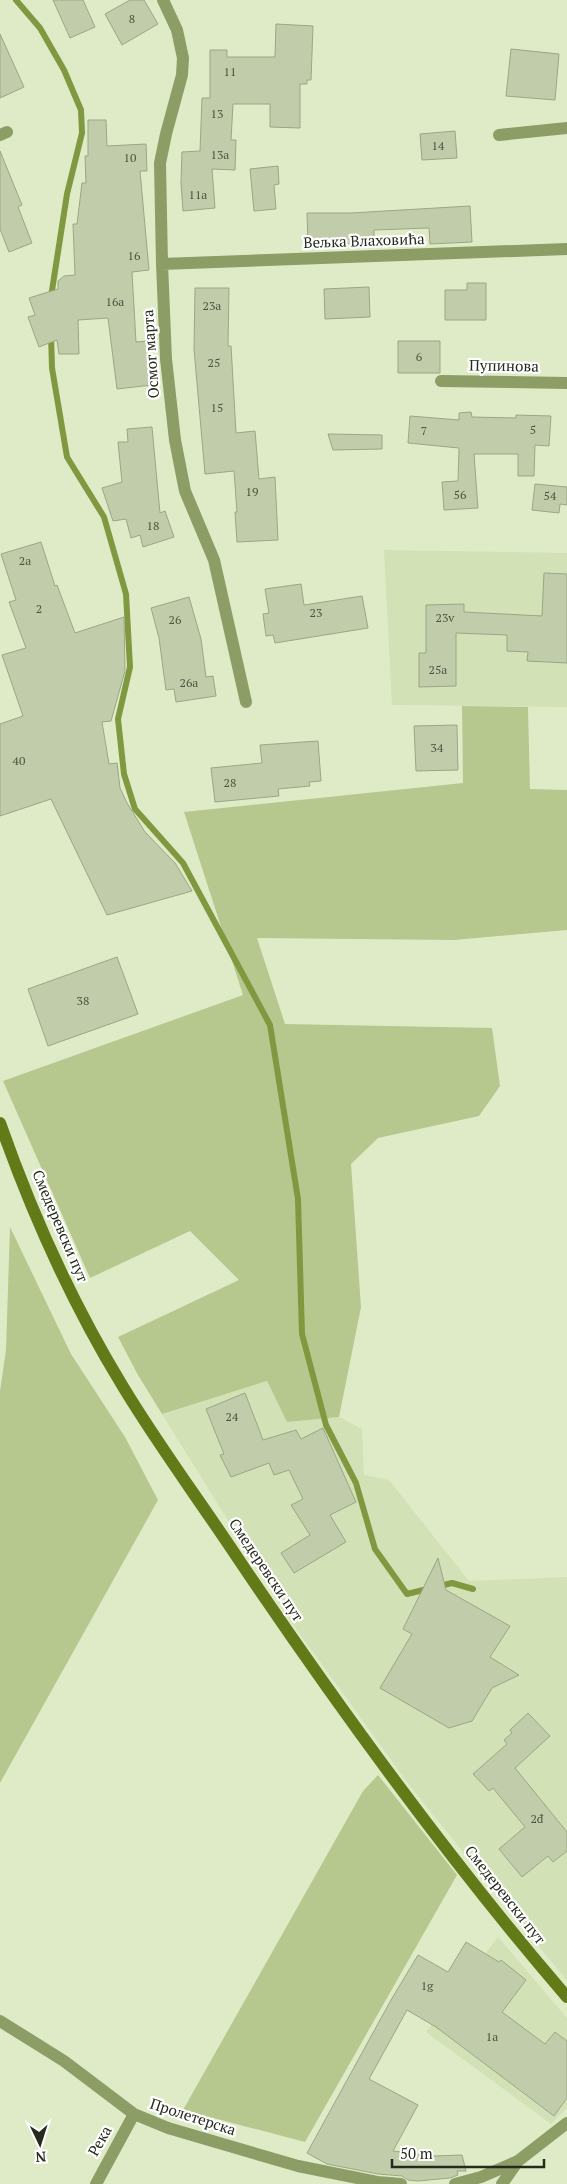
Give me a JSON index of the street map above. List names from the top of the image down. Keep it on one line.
{"streets":{"main road":["Смедеревски пут"],"street":["Вељка Влаховића","Осмог марта","Пупинова","Пролетерска","Река"]},"crossings":[["Вељка Влаховића","Осмог марта"],["Пролетерска","Река"]],"house_numbers":["8","11","13","14","13a","10","11a","16","16a","23a","6","25","15","5","7","19","56","54","18","2a","2","23","23v","26","25a","26a","34","40","28","38","24","2đ","1g","1a"],"scale_bar":"50 m","north":"bottom"}
